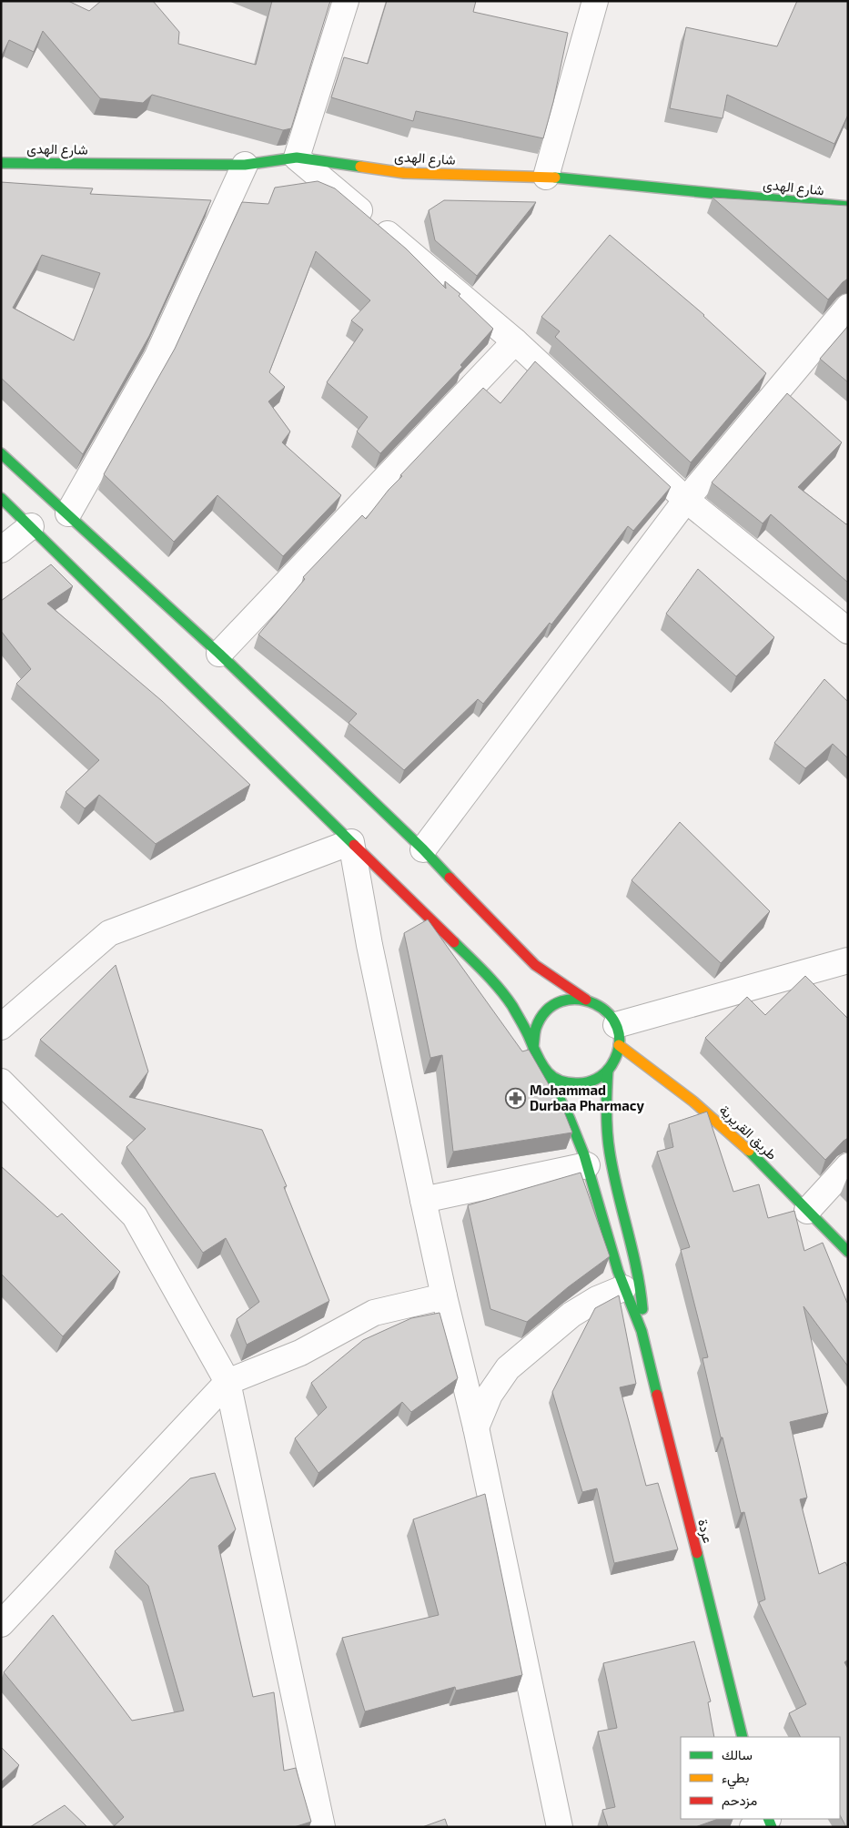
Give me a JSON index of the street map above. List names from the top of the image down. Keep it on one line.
{"streets":{"street":["شارع الهدى","طريق القريرية","عردة"]},"places":{"pharmacy":["Mohammad Durbaa Pharmacy"]},"legend":["سالك","بطيء","مزدحم"]}
